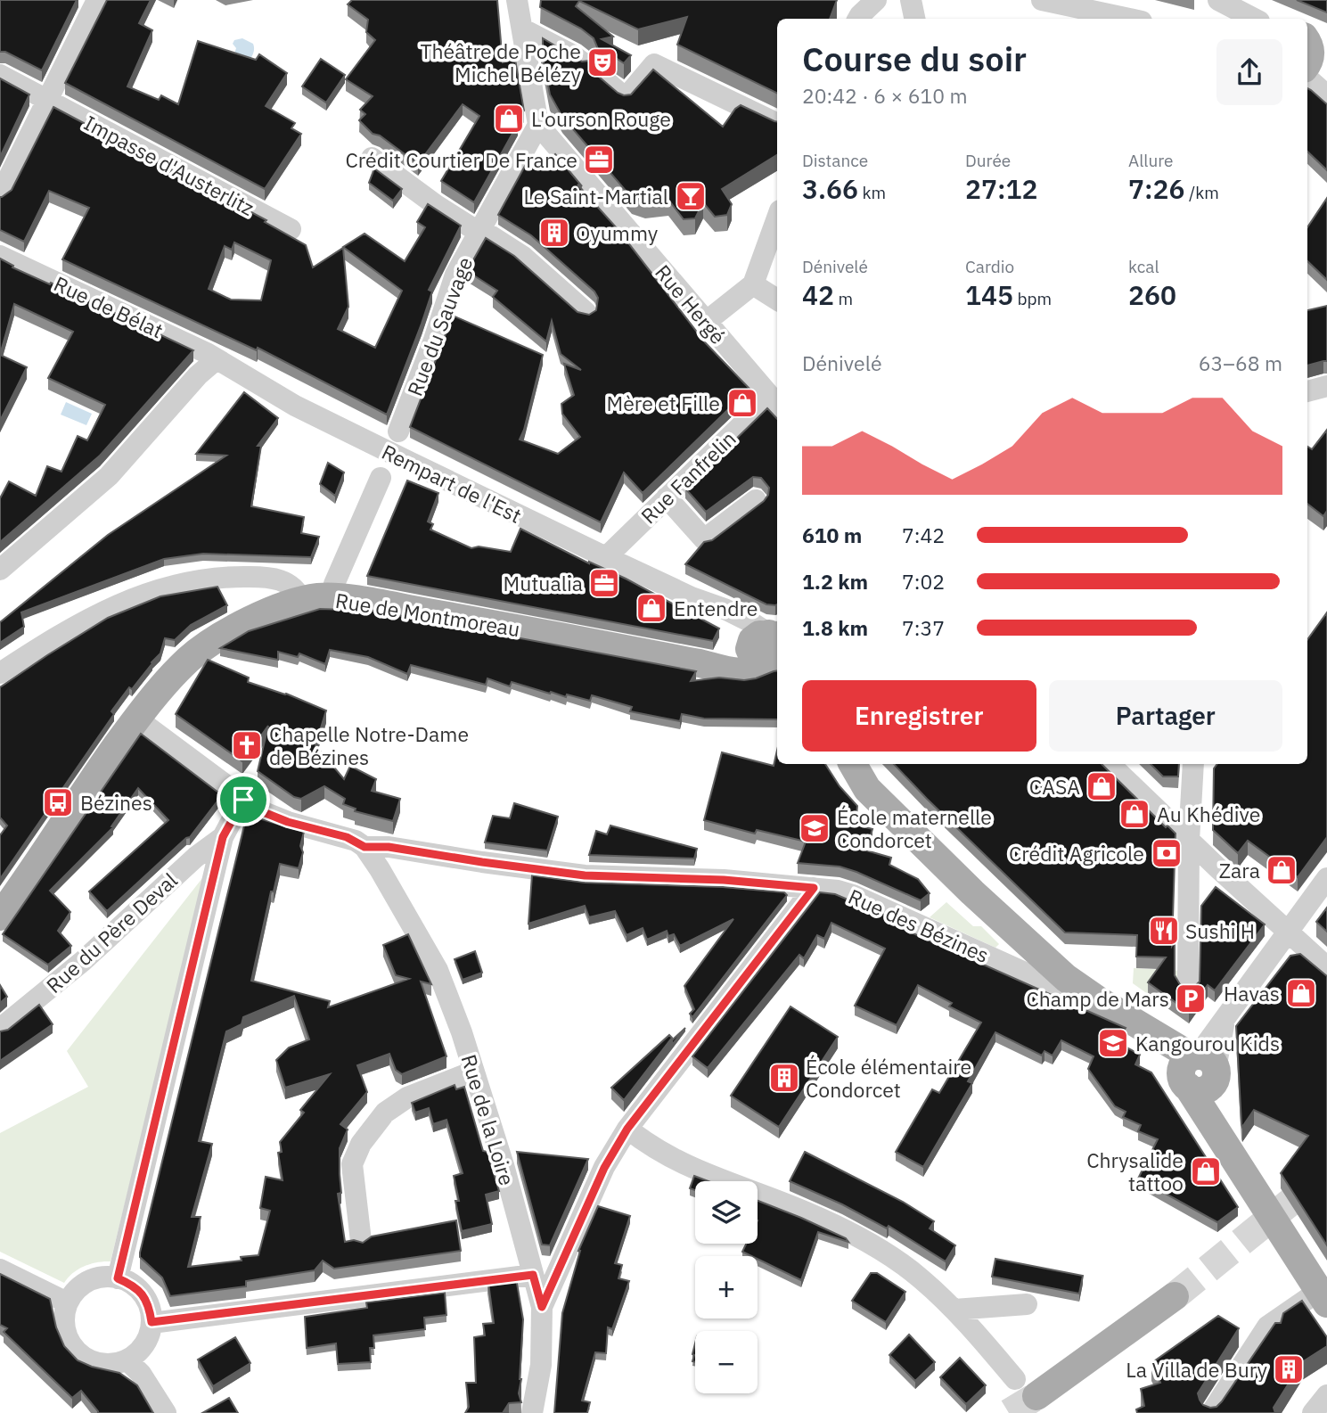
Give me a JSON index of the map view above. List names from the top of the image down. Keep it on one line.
{"streets":{"main road":["Rue de Montmoreau"],"street":["Impasse d'Austerlitz","Rue Hergé","Rue de Bélat","Rue du Sauvage","Rue Fanfrelin","Rempart de l'Est","Rue des Bézines","Rue du Père Deval","Rue de la Loire"]},"crossings":[["Rue Hergé","Rue du Sauvage"],["Rue Hergé","Rue Fanfrelin"],["Rue de Bélat","Rempart de l'Est"],["Rue Fanfrelin","Rempart de l'Est"],["Rempart de l'Est","Rue de Montmoreau"],["Rue de Montmoreau","Rue des Bézines"],["Rue des Bézines","Rue de la Loire"]],"places":{"theatre":["Théâtre de Poche Michel Bélézy"],"shop":["L'ourson Rouge","Mère et Fille","Entendre","CASA","Au Khédive","Zara","Havas","Chrysalide tattoo"],"office":["Crédit Courtier De France","Mutualia"],"bar":["Le Saint-Martial"],"building":["Oyummy","École élémentaire Condorcet","La Villa de Bury"],"church":["Chapelle Notre-Dame de Bézines"],"bus stop":["Bézines"],"school or university":["École maternelle Condorcet","Kangourou Kids"],"bank":["Crédit Agricole"],"restaurant":["Sushi H"],"parking":["Champ de Mars"]},"page":{"heading":["Course du soir","20:42 · 6 × 610 m"],"stats":[["Distance","3.66 km"],["Durée","27:12"],["Allure","7:26 /km"],["Dénivelé","42 m"],["Cardio","145 bpm"],["kcal","260"]],"chart":["Dénivelé","63–68 m"],"list":[{"name":"610 m","note":"7:42"},{"name":"1.2 km","note":"7:02"},{"name":"1.8 km","note":"7:37"}],"buttons":["Enregistrer","Partager"],"map_buttons":["+","−"]}}
